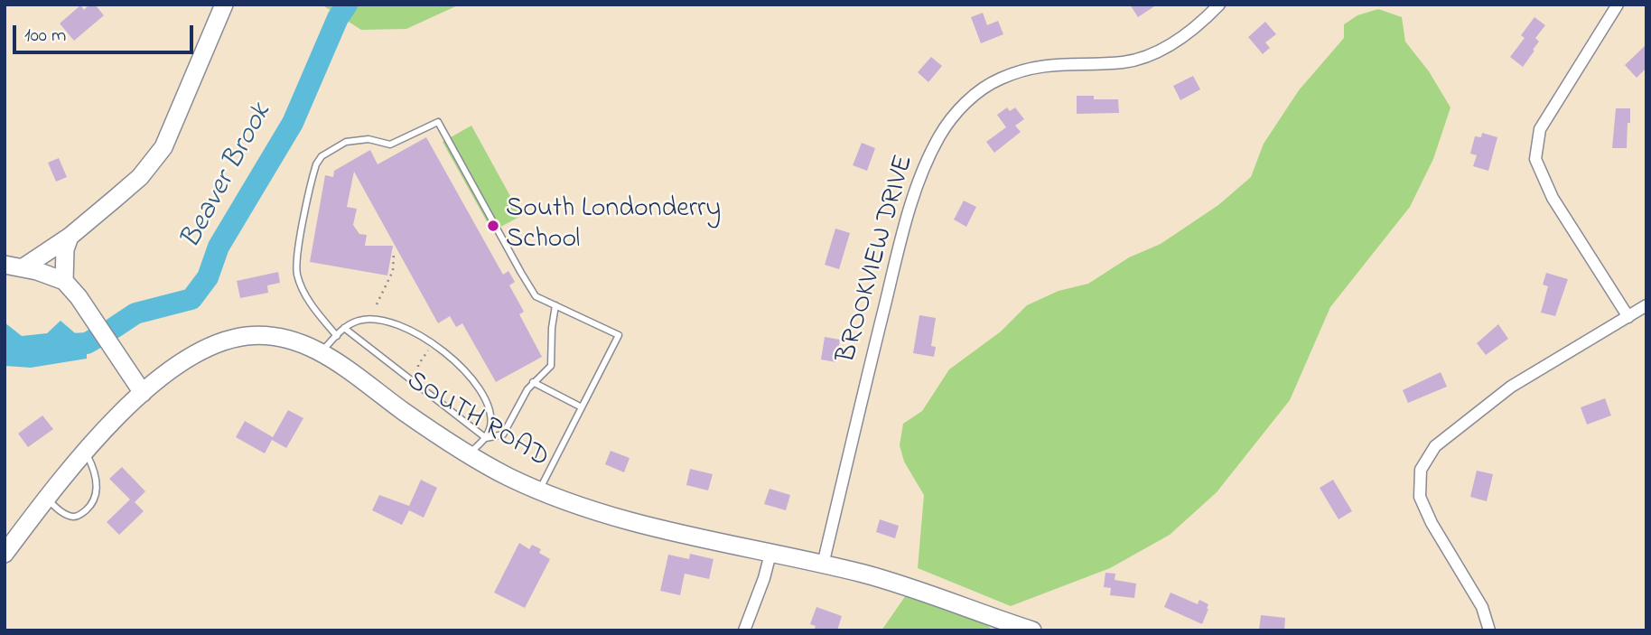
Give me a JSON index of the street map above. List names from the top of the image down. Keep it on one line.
{"streets":{"street":["BROOKVIEW DRIVE","SOUTH ROAD"]},"crossings":[["BROOKVIEW DRIVE","SOUTH ROAD"]],"water":["Beaver Brook"],"places":["South Londonderry School"],"scale_bar":"100 m"}
